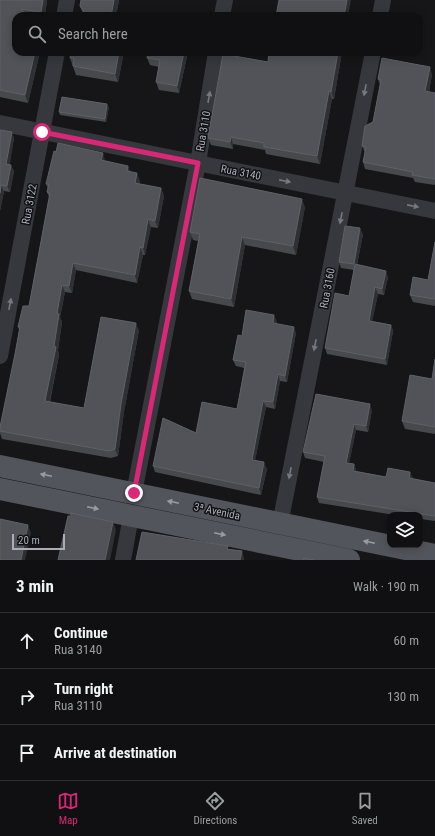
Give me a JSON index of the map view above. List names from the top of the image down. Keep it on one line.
{"streets":{"main road":["3ª Avenida"],"street":["Rua 3110","Rua 3140","Rua 3122","Rua 3160"]},"crossings":[["Rua 3110","Rua 3140"],["Rua 3110","3ª Avenida"],["Rua 3140","Rua 3122"],["Rua 3140","Rua 3160"],["Rua 3160","3ª Avenida"]],"one_way":["Rua 3140","Rua 3122","Rua 3160"],"scale_bar":"20 m","page":{"search":"Search here","scale":"20 m","heading":["3 min","Walk · 190 m"],"list":[["Continue","Rua 3140","60 m"],["Turn right","Rua 3110","130 m"],"Arrive at destination"],"nav":["Map","Directions","Saved"]}}
